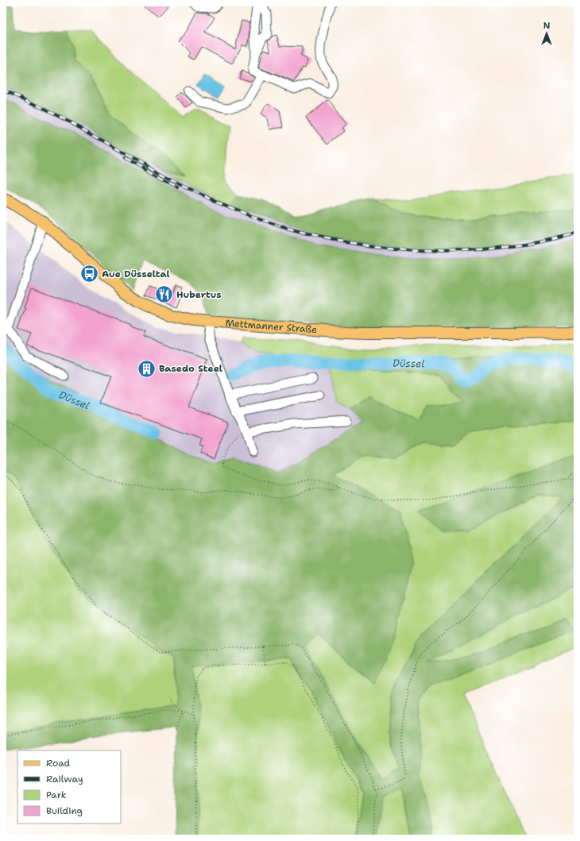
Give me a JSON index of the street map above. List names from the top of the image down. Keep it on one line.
{"streets":{"main road":["Mettmanner Straße"]},"water":["Düssel"],"places":{"bus stop":["Aue Düsseltal"],"restaurant":["Hubertus"],"building":["Basedo Steel"]},"legend":["Road","Railway","Park","Building"],"north":"top"}
